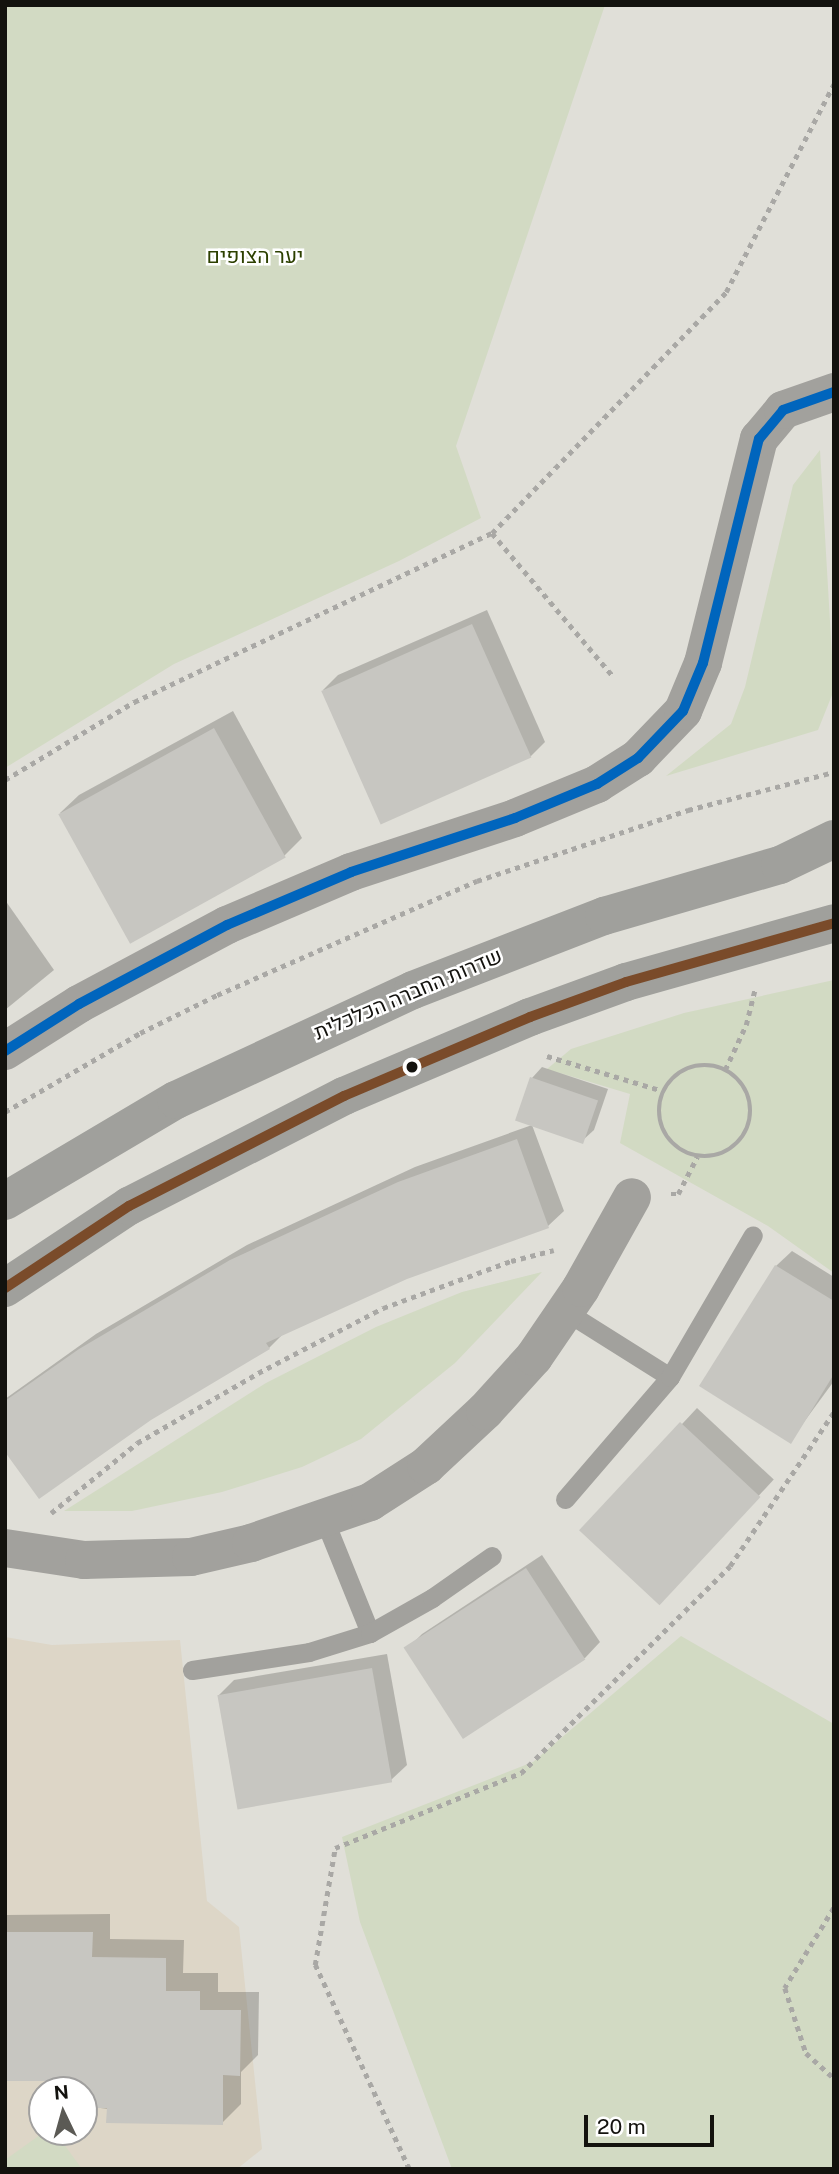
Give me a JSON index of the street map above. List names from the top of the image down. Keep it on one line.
{"streets":{"main road":["שדרות החברה הכלכלית"]},"parks":["יער הצופים"],"scale_bar":"20 m","north":"top"}
